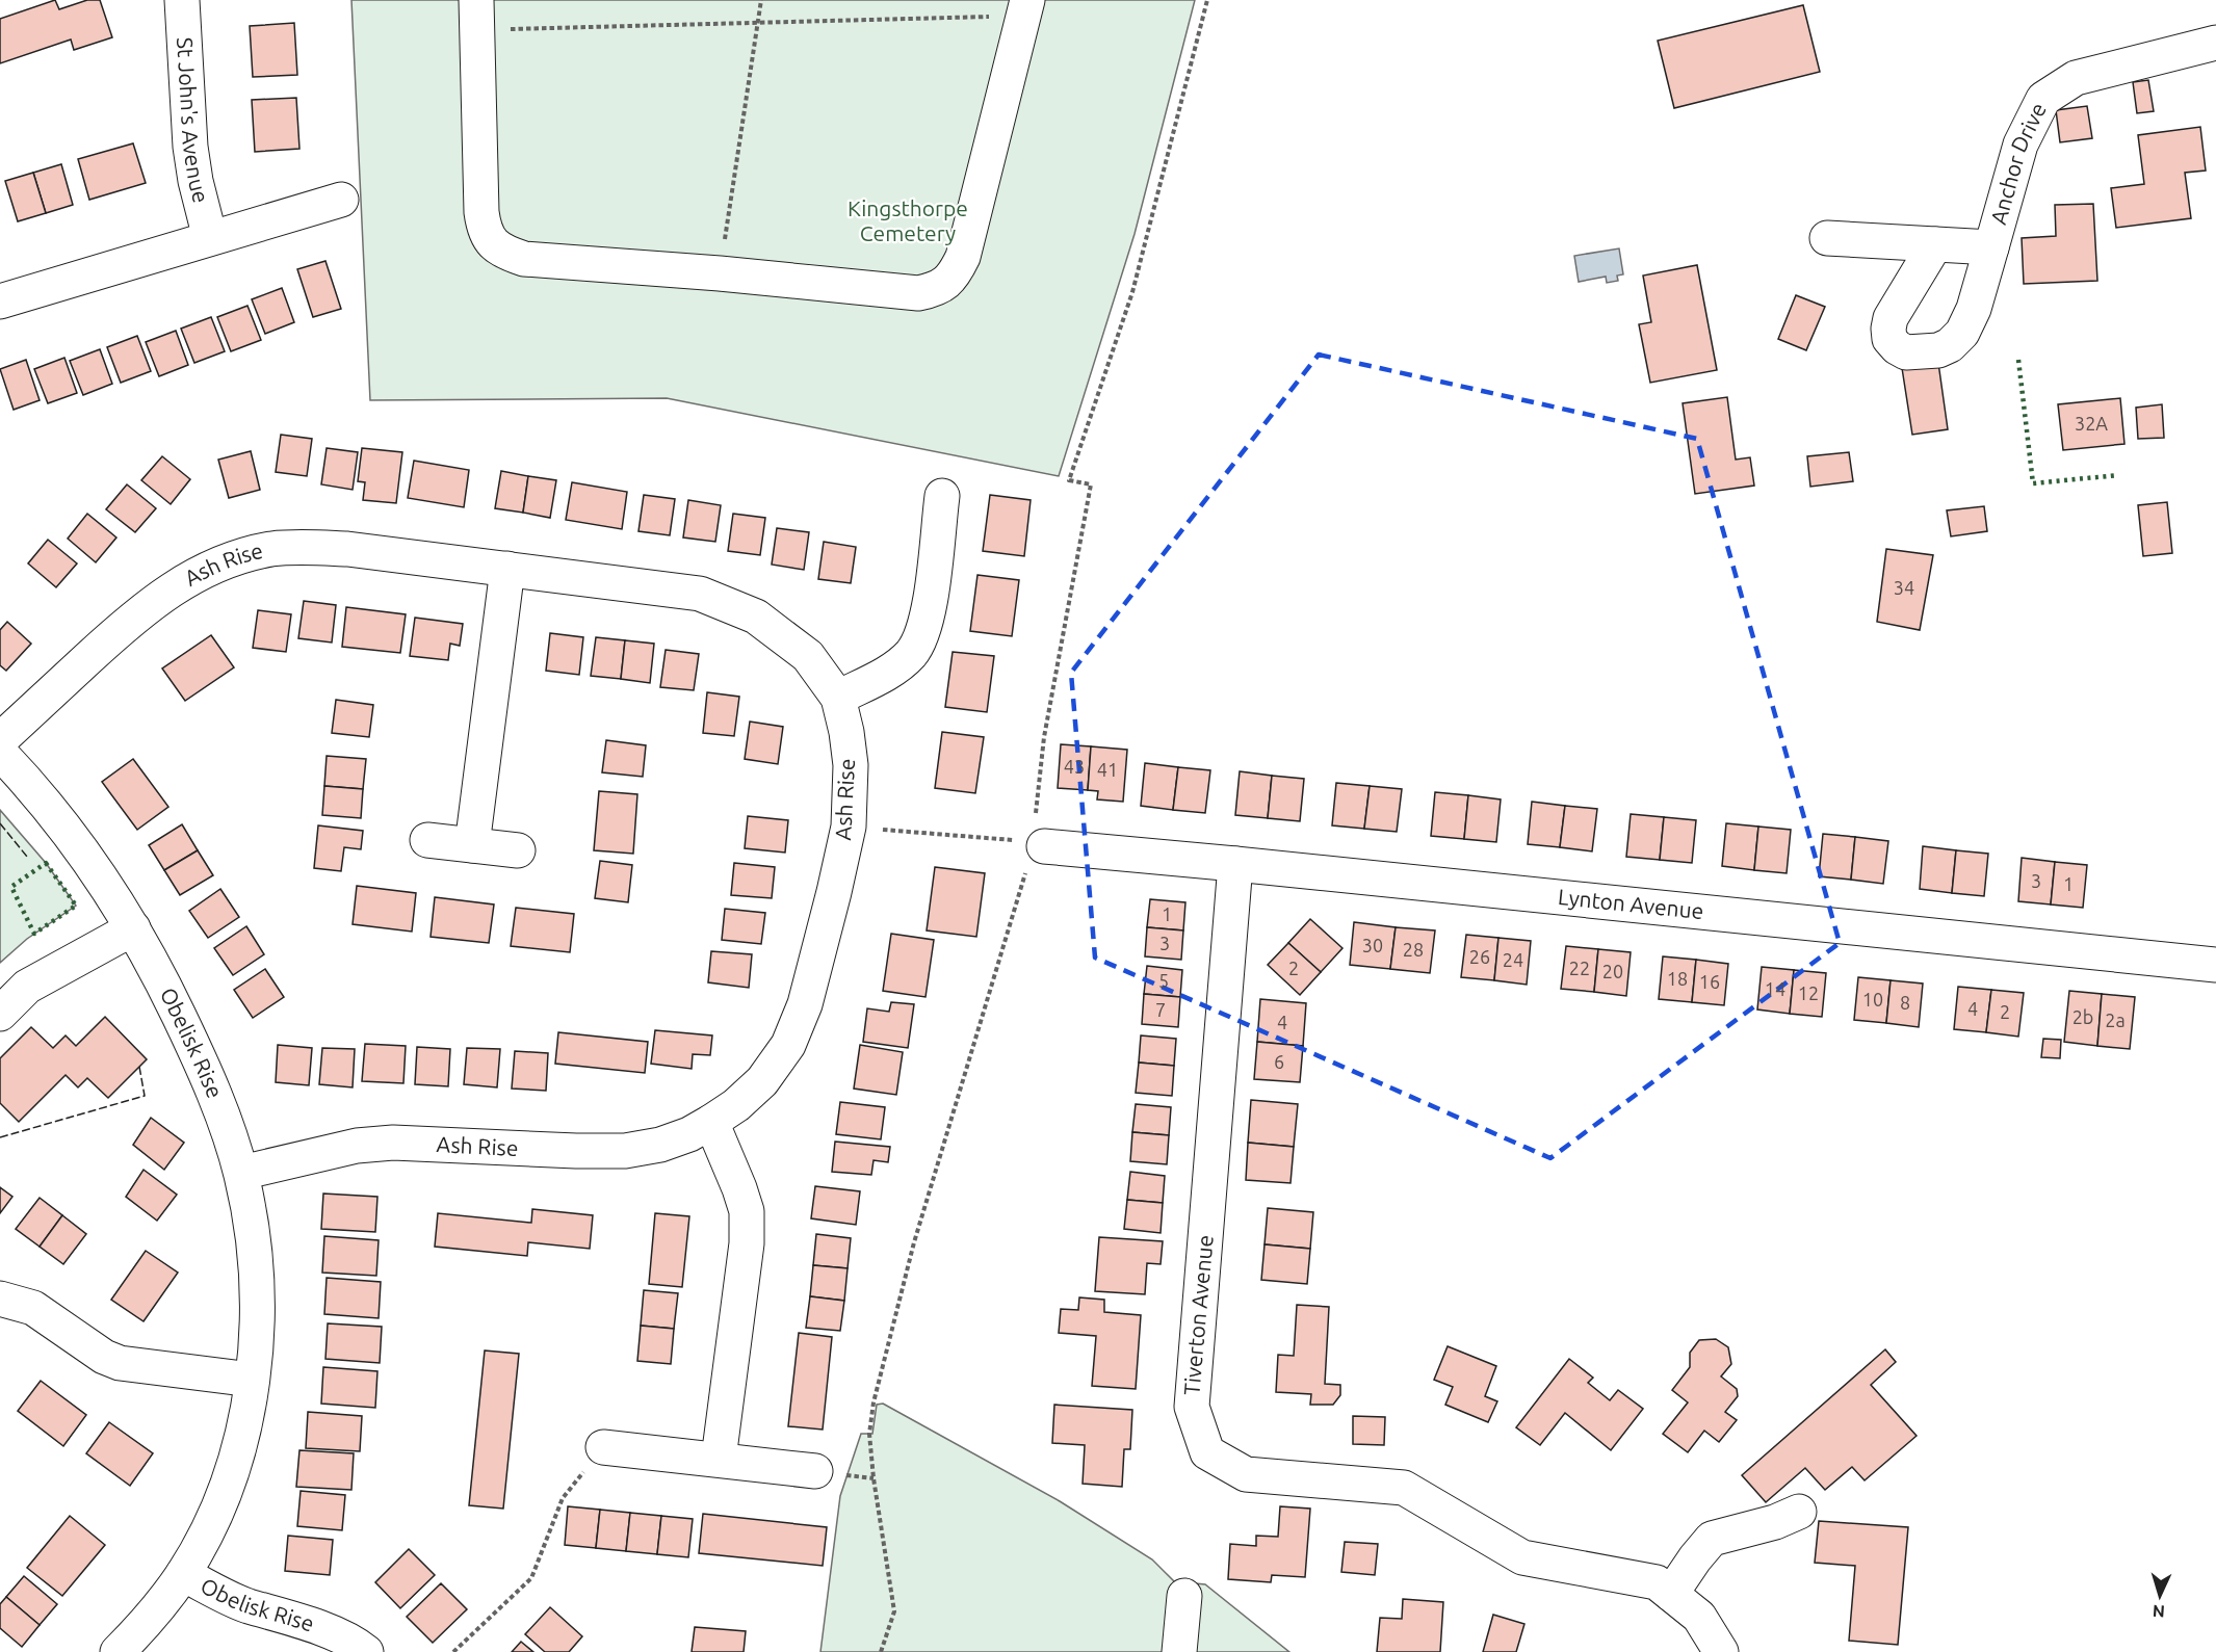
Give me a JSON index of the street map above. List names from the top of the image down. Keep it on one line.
{"streets":{"street":["St John's Avenue","Anchor Drive","Ash Rise","Lynton Avenue","Obelisk Rise","Tiverton Avenue"]},"crossings":[["Ash Rise","Obelisk Rise"],["Lynton Avenue","Tiverton Avenue"]],"parks":["Kingsthorpe Cemetery"],"house_numbers":["32A","34","43","41","3","1","1","3","30","28","26","24","2","22","20","18","5","16","14","12","10","8","4","7","2","2b","2a","4","6"],"north":"bottom"}
